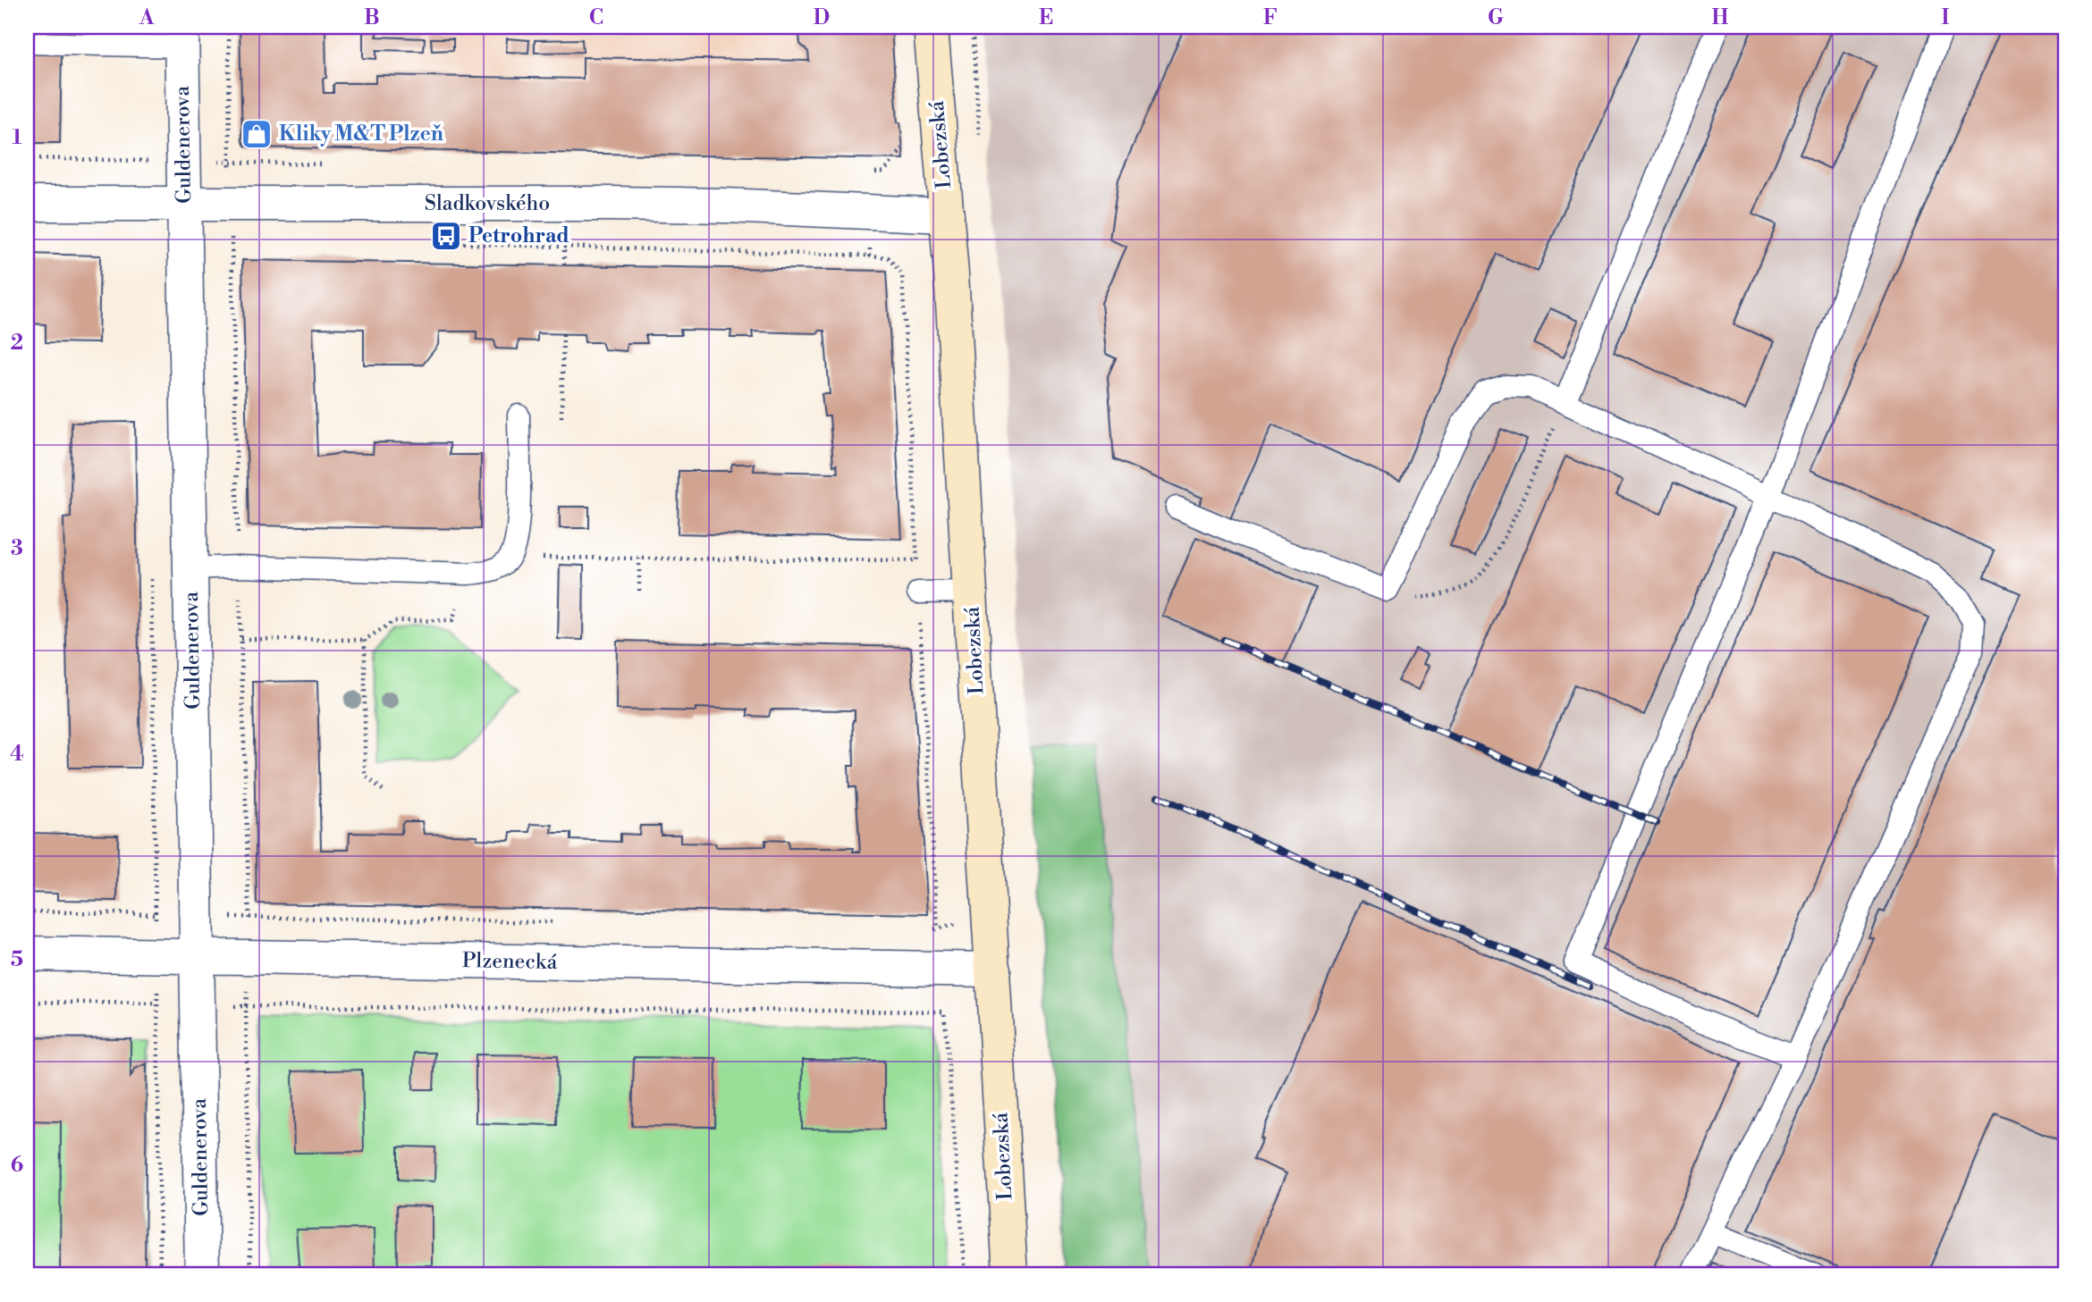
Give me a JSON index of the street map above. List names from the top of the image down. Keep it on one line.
{"streets":{"street":["Guldenerova","Lobezská","Sladkovského","Plzenecká"]},"crossings":[["Guldenerova","Sladkovského"],["Guldenerova","Plzenecká"],["Lobezská","Sladkovského"],["Lobezská","Plzenecká"]],"places":{"shop":["Kliky M&T Plzeň"],"bus stop":["Petrohrad"]},"grid":{"columns":["A","B","C","D","E","F","G","H","I"],"rows":["1","2","3","4","5","6"]}}
